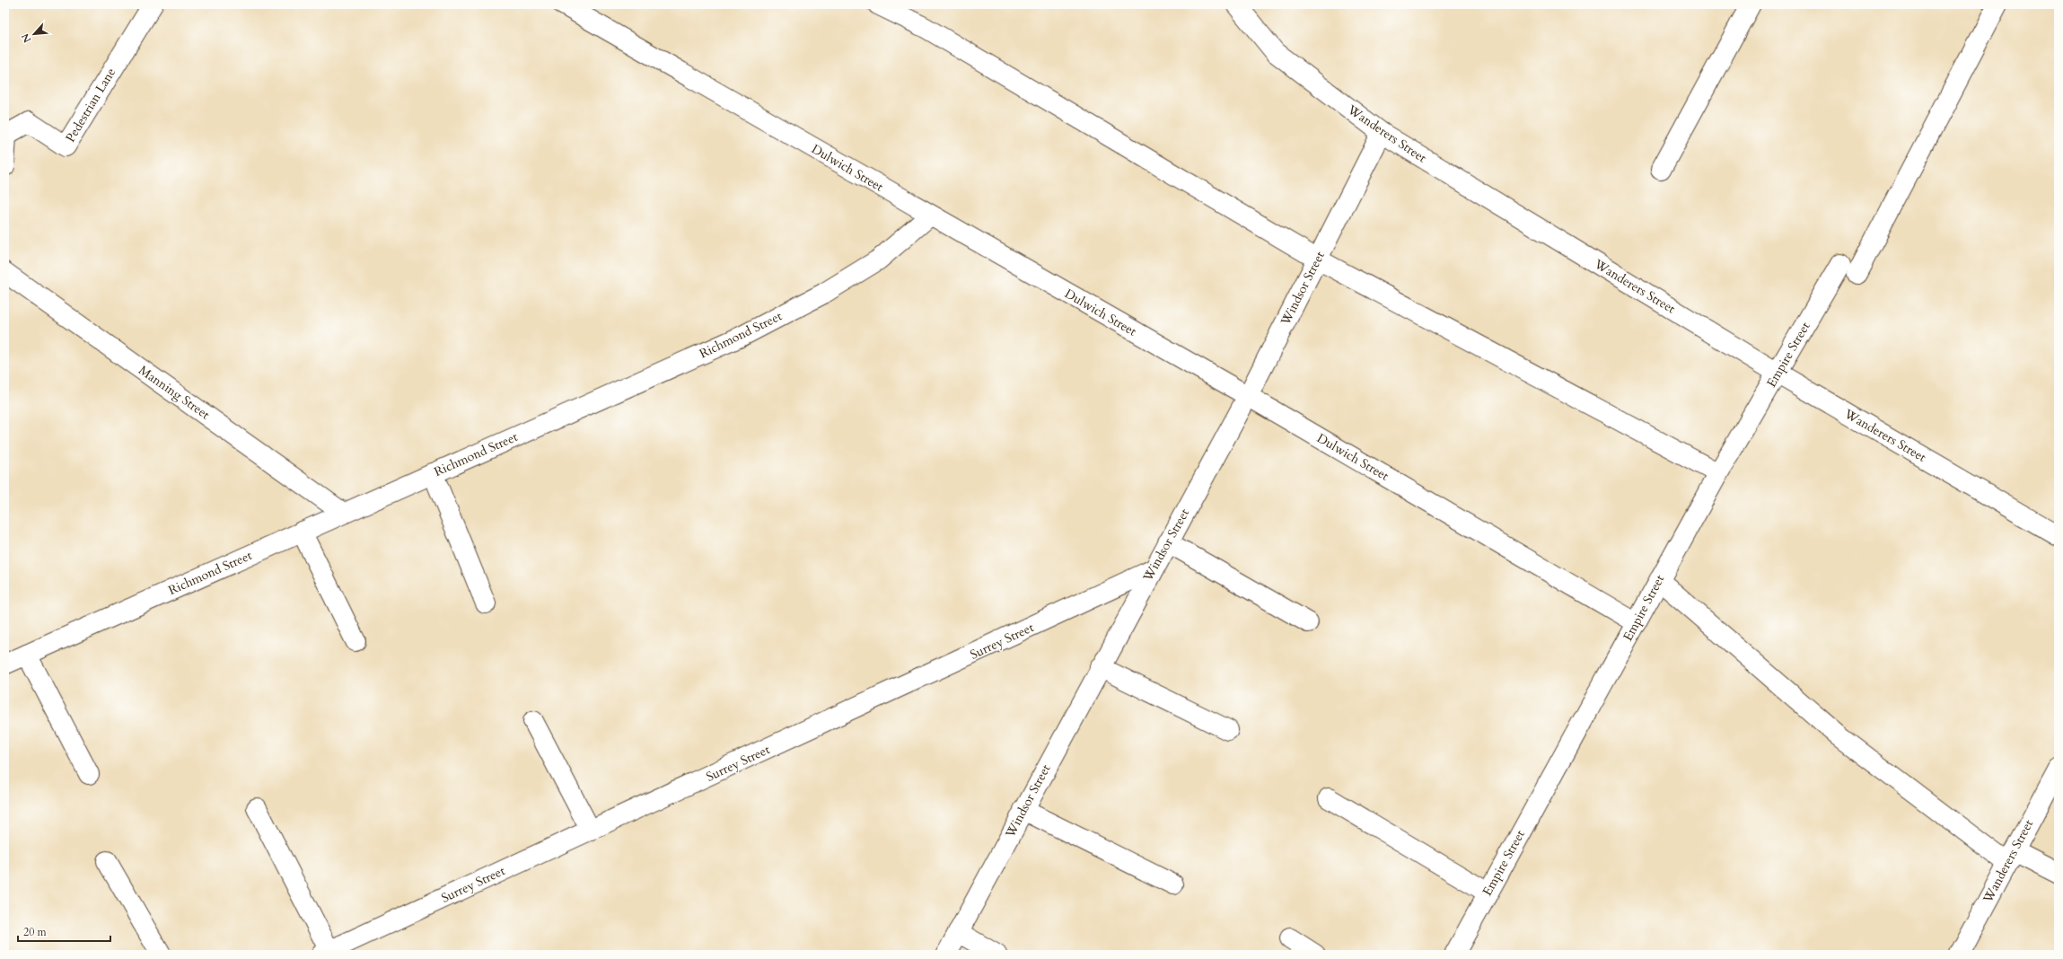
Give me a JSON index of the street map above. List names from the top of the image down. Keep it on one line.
{"streets":{"street":["Pedestrian Lane","Wanderers Street","Dulwich Street","Windsor Street","Richmond Street","Empire Street","Manning Street","Surrey Street"]},"crossings":[["Wanderers Street","Windsor Street"],["Wanderers Street","Empire Street"],["Dulwich Street","Windsor Street"],["Dulwich Street","Richmond Street"],["Dulwich Street","Empire Street"],["Windsor Street","Surrey Street"],["Richmond Street","Manning Street"]],"scale_bar":"20 m","north":"bottom left"}
